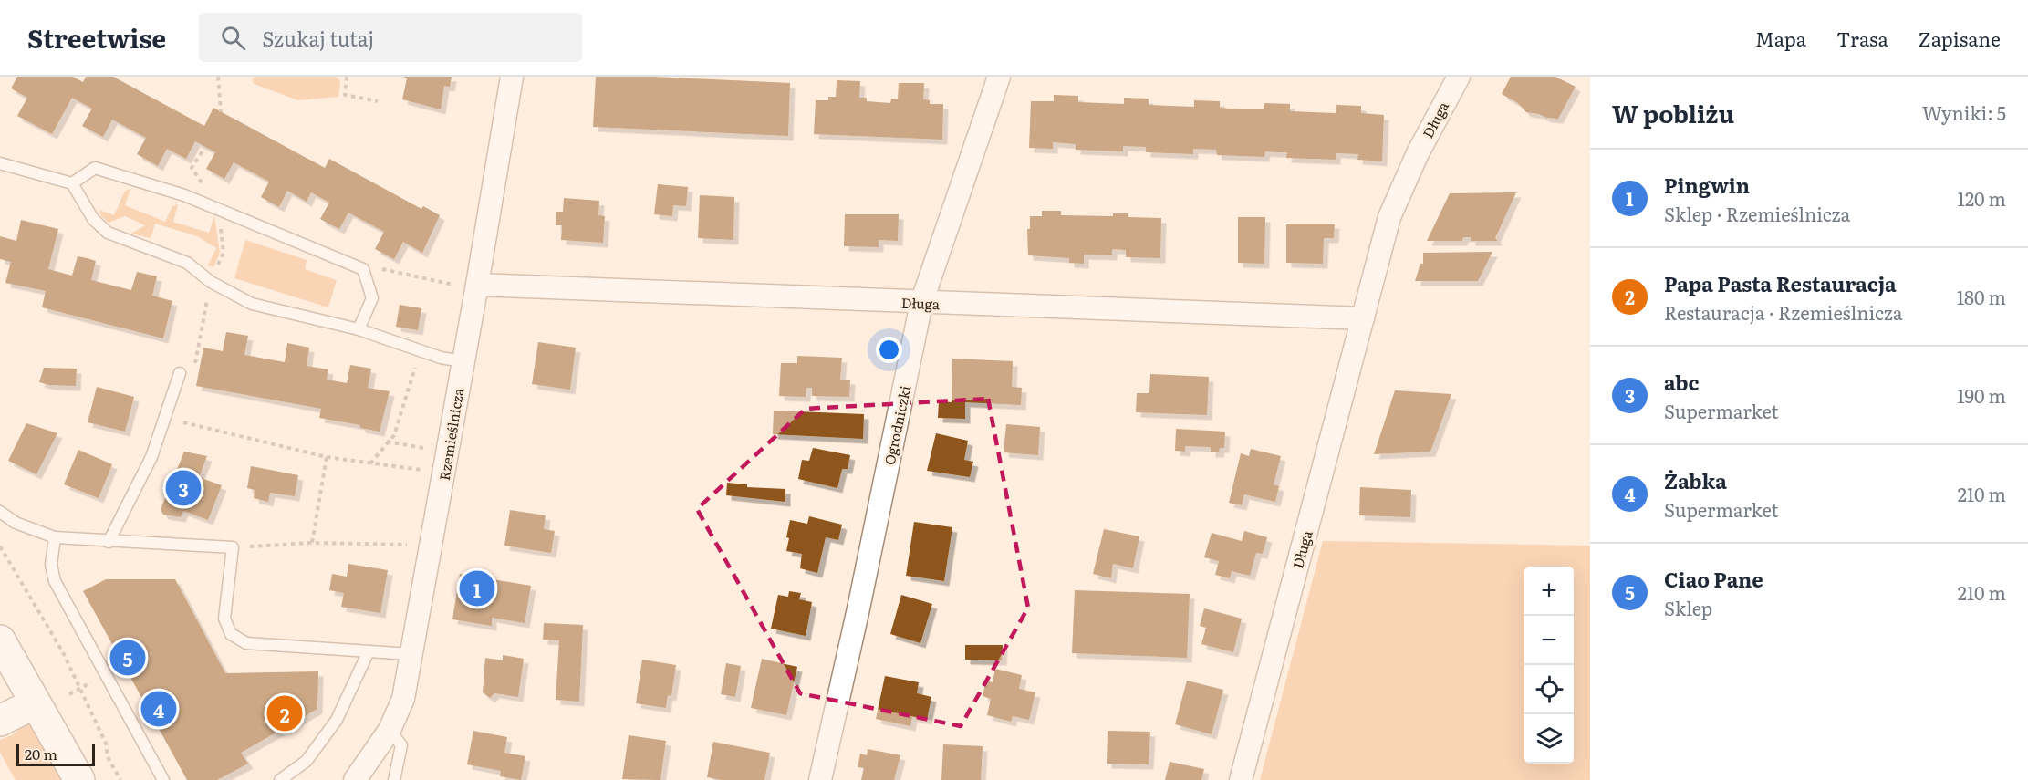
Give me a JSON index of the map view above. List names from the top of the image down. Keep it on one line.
{"streets":{"street":["Długa","Ogrodniczki","Rzemieślnicza"]},"crossings":[["Długa","Ogrodniczki"],["Długa","Rzemieślnicza"]],"scale_bar":"20 m","page":{"header":"Streetwise","search":"Szukaj tutaj","nav":["Mapa","Trasa","Zapisane"],"heading":["W pobliżu","Wyniki: 5"],"list":[{"mark":"1","name":"Pingwin","note":"Sklep · Rzemieślnicza","value":"120 m"},{"mark":"2","name":"Papa Pasta Restauracja","note":"Restauracja · Rzemieślnicza","value":"180 m"},{"mark":"3","name":"abc","note":"Supermarket","value":"190 m"},{"mark":"4","name":"Żabka","note":"Supermarket","value":"210 m"},{"mark":"5","name":"Ciao Pane","note":"Sklep","value":"210 m"}],"pins":["3","1","5","4","2"],"map_buttons":["+","−"],"scale":"20 m"}}
